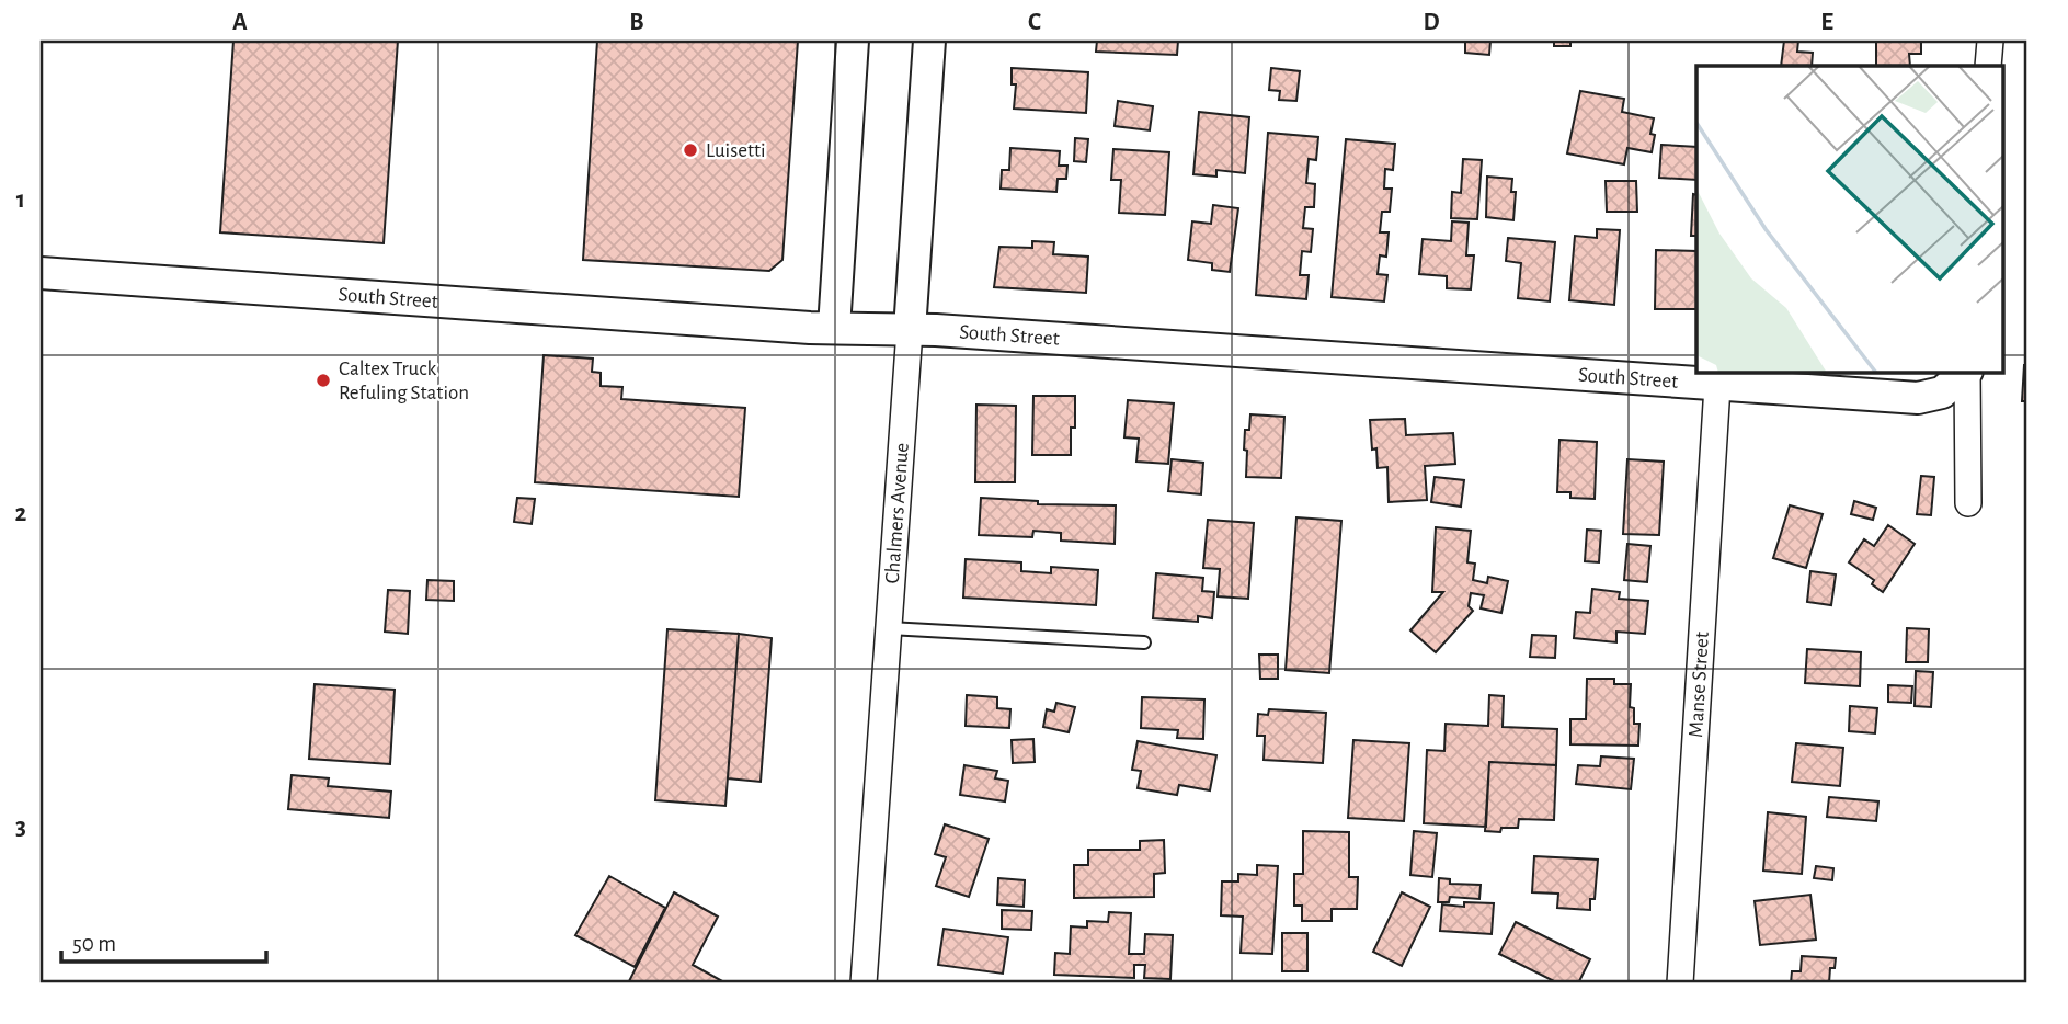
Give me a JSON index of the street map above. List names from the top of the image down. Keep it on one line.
{"streets":{"street":["South Street","Chalmers Avenue","Manse Street"]},"crossings":[["South Street","Chalmers Avenue"],["South Street","Manse Street"]],"places":["Luisetti","Caltex Truck Refuling Station"],"scale_bar":"50 m","grid":{"columns":["A","B","C","D","E"],"rows":["1","2","3"]}}
